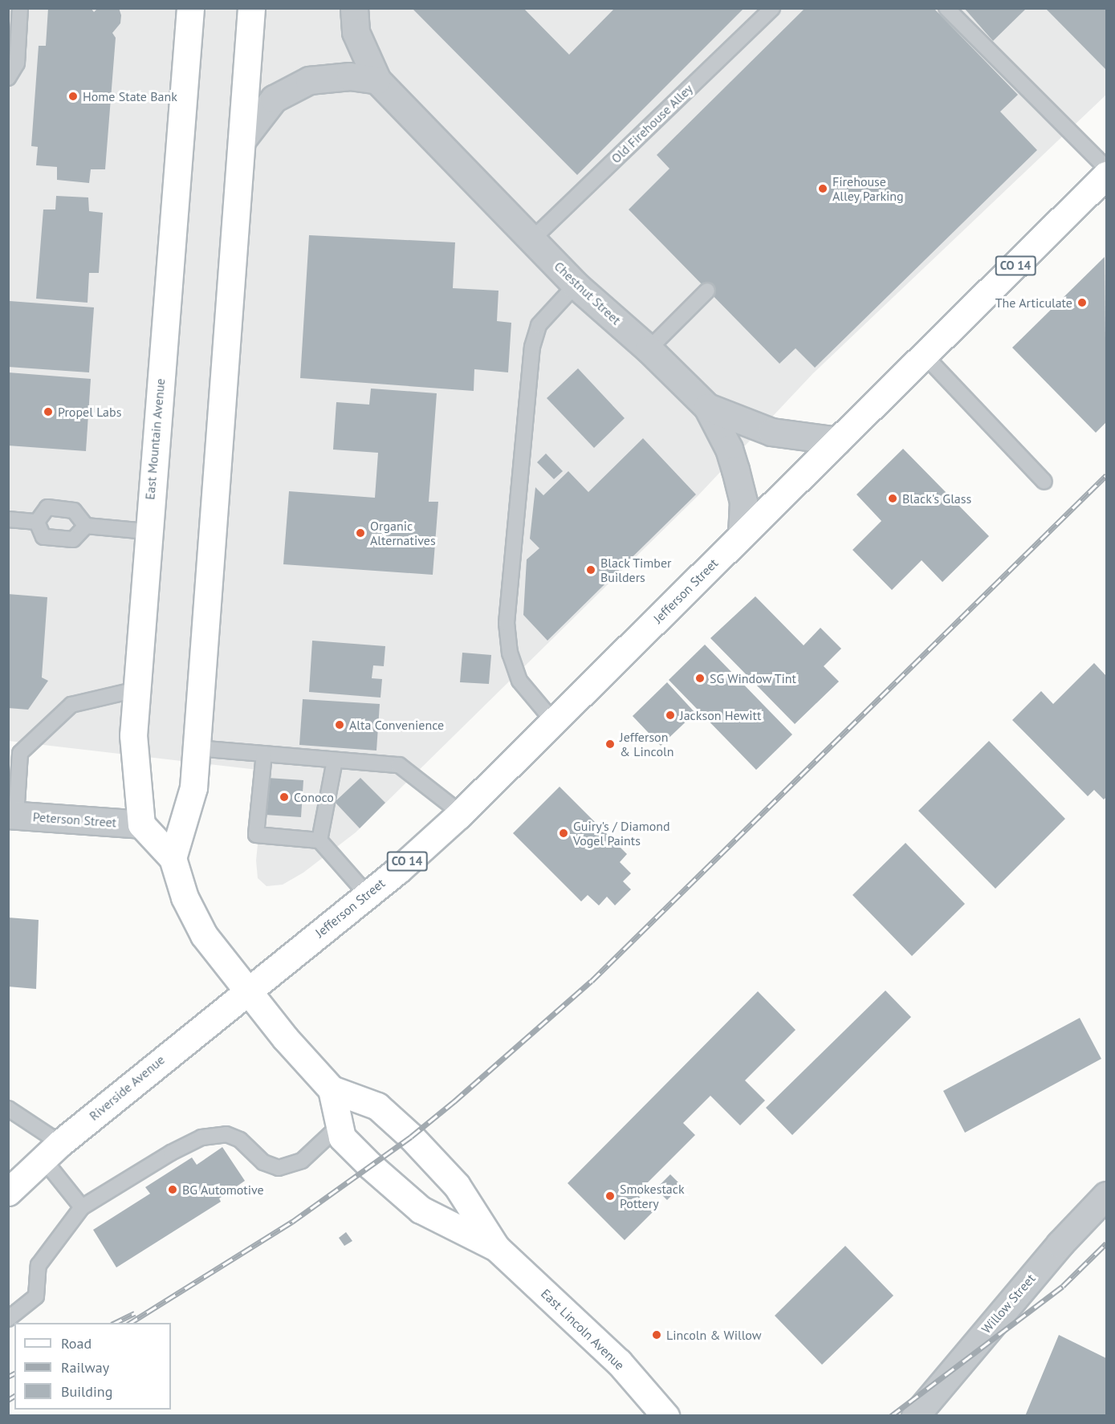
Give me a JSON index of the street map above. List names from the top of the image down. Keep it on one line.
{"streets":{"main road":["CO 14","East Mountain Avenue","Jefferson Street","Riverside Avenue","East Lincoln Avenue"],"street":["Chestnut Street","Peterson Street","Willow Street"],"lane":["Old Firehouse Alley"]},"crossings":[["Old Firehouse Alley","Chestnut Street"],["Chestnut Street","Jefferson Street"],["East Mountain Avenue","Peterson Street"],["Jefferson Street","Riverside Avenue"],["Jefferson Street","East Lincoln Avenue"],["Riverside Avenue","East Lincoln Avenue"]],"places":["Home State Bank","Firehouse Alley Parking","The Articulate","Propel Labs","Black's Glass","Organic Alternatives","Black Timber Builders","SG Window Tint","Jackson Hewitt","Alta Convenience","Jefferson & Lincoln","Conoco","Guiry's / Diamond Vogel Paints","BG Automotive","Smokestack Pottery","Lincoln & Willow"],"legend":["Road","Railway","Building"]}
